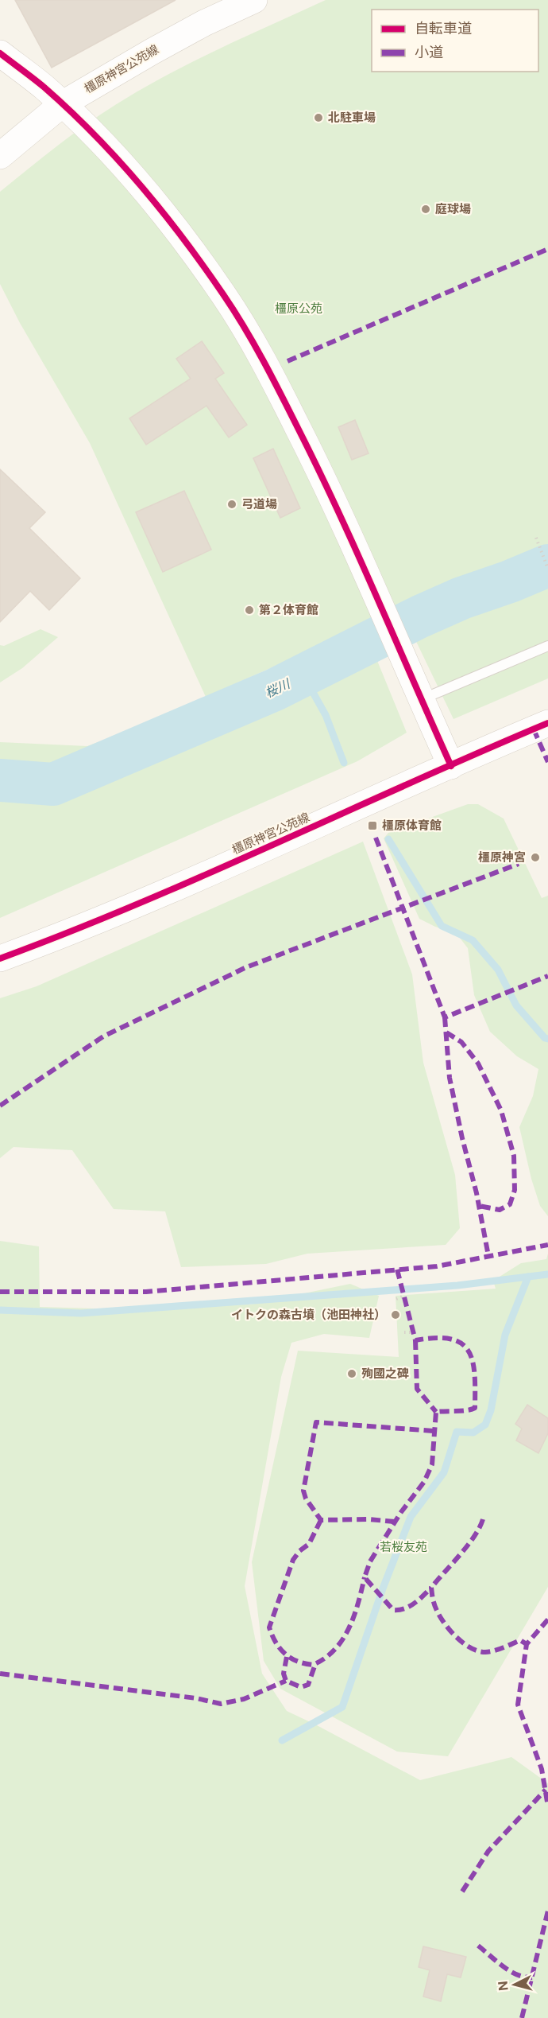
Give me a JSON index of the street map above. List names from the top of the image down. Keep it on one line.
{"streets":{"main road":["橿原神宮公苑線"]},"water":["桜川"],"parks":["橿原公苑","若桜友苑"],"places":{"other":["北駐車場","庭球場","弓道場","第２体育館","橿原神宮","イトクの森古墳（池田神社）","殉國之碑"],"transit":["橿原体育館"]},"legend":["自転車道","小道"],"north":"left"}
